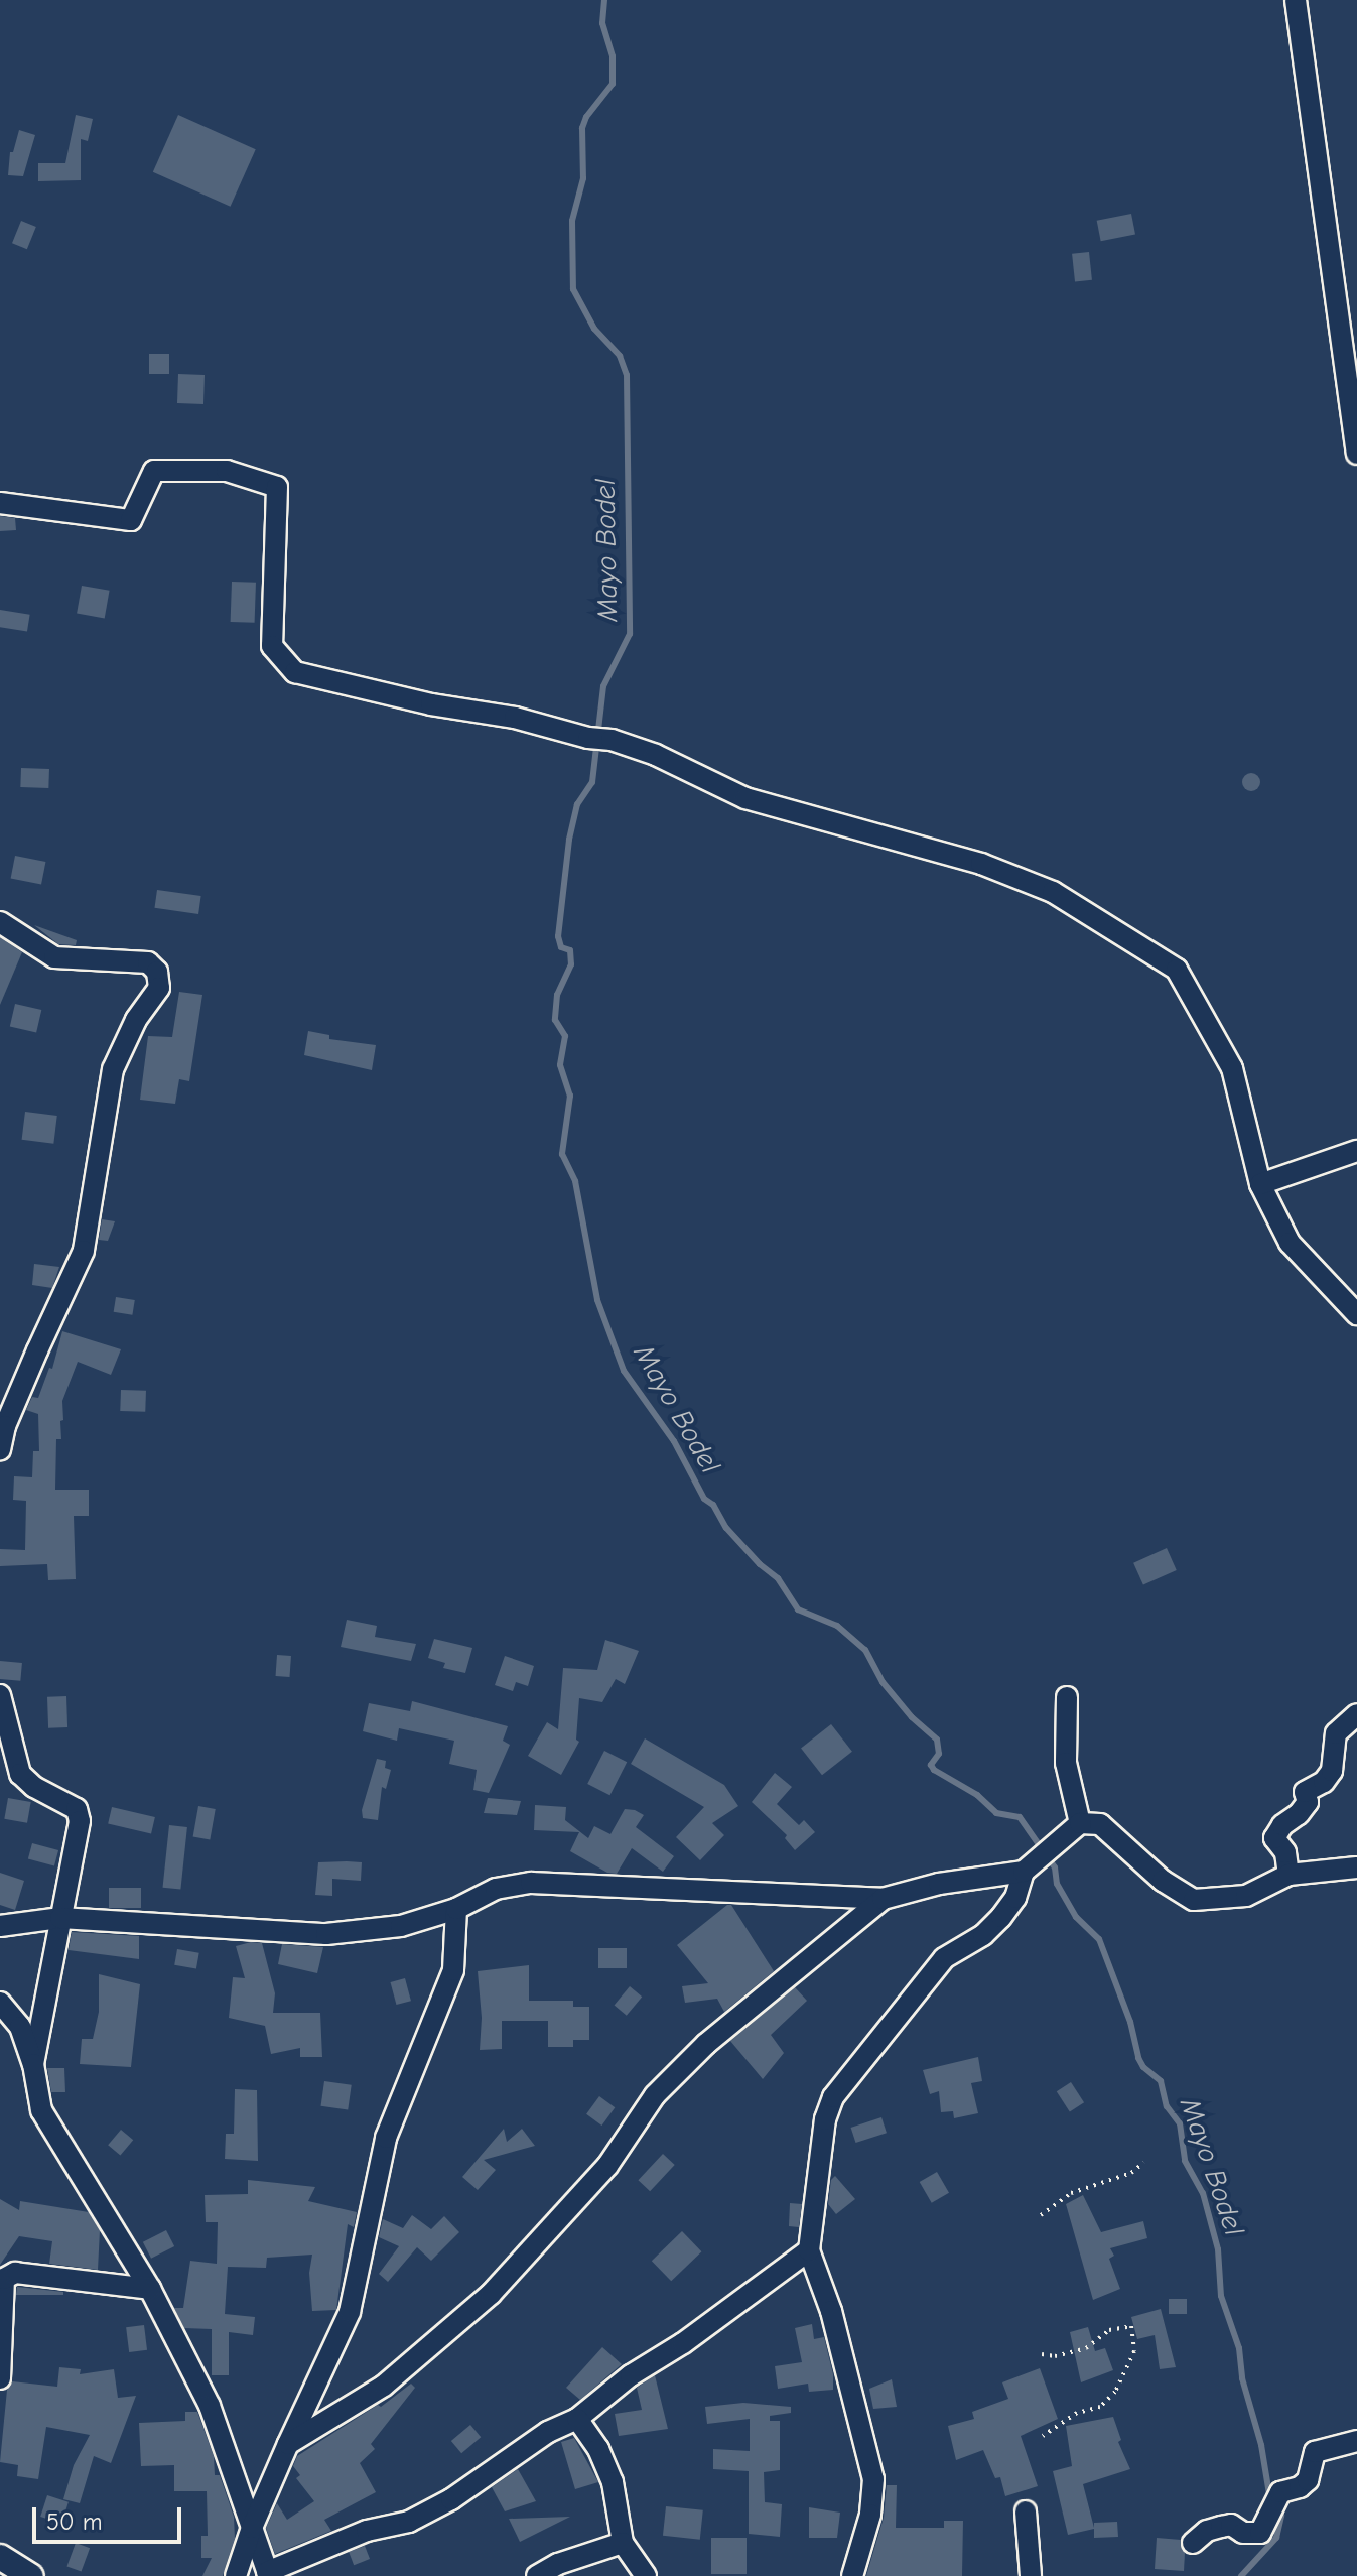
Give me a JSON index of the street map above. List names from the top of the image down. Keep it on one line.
{"water":["Mayo Bodel"],"scale_bar":"50 m"}
